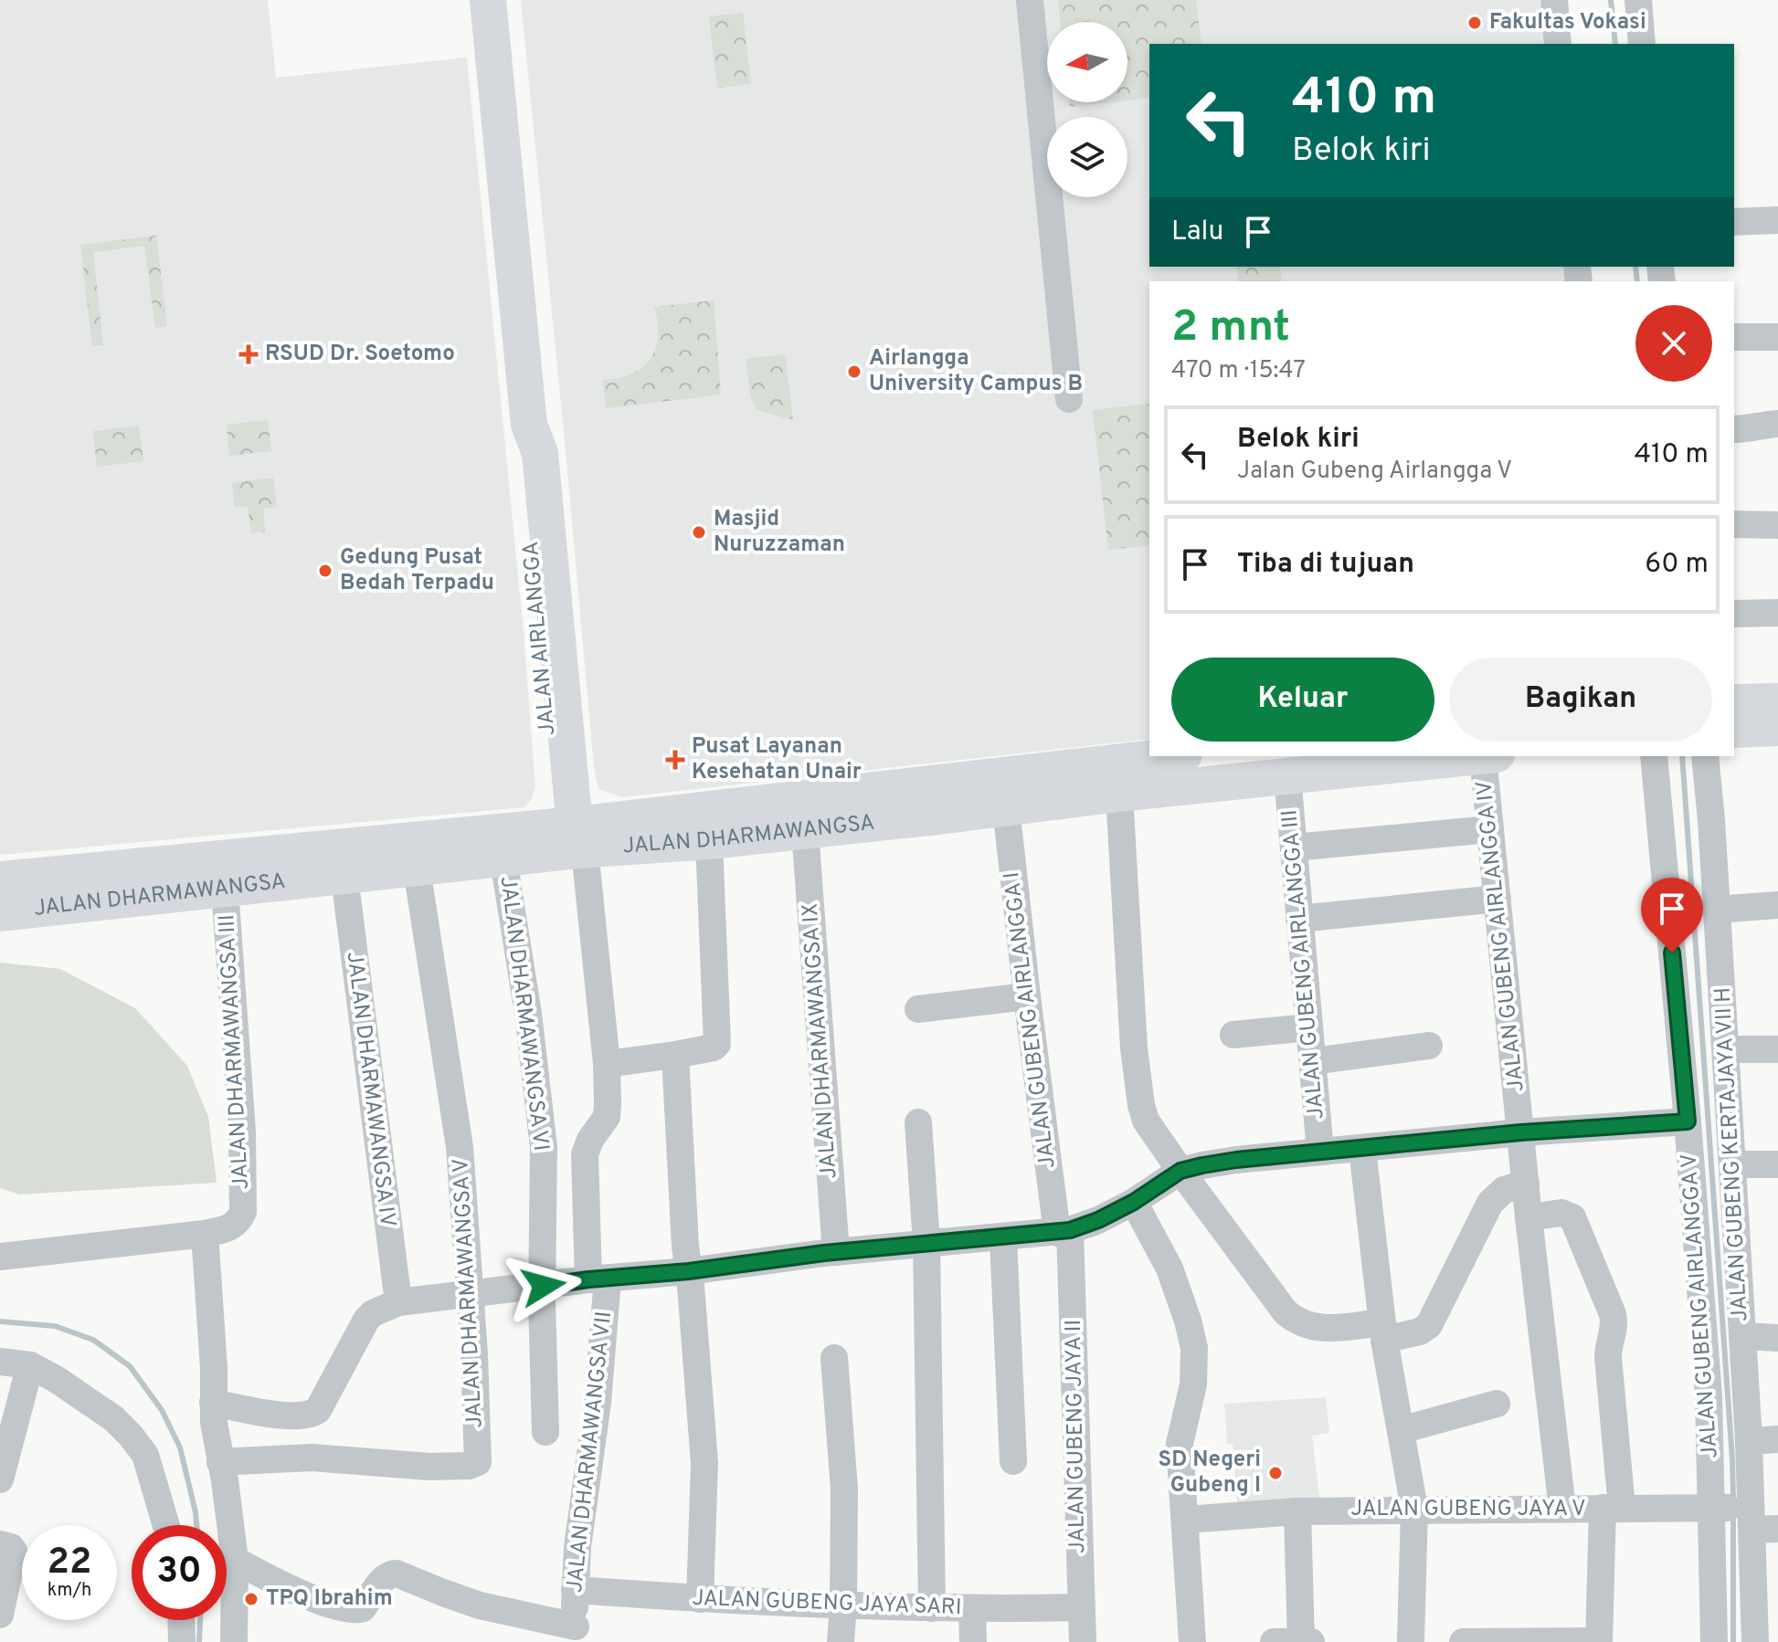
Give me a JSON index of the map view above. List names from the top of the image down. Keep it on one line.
{"streets":{"main road":["JALAN AIRLANGGA","JALAN DHARMAWANGSA"],"street":["JALAN GUBENG AIRLANGGA IV","JALAN GUBENG AIRLANGGA III","JALAN DHARMAWANGSA VI","JALAN GUBENG AIRLANGGA I","JALAN DHARMAWANGSA IX","JALAN DHARMAWANGSA III","JALAN DHARMAWANGSA IV","JALAN GUBENG KERTAJAYA VII H","JALAN DHARMAWANGSA V","JALAN GUBENG AIRLANGGA V","JALAN GUBENG JAYA II","JALAN DHARMAWANGSA VII","JALAN GUBENG JAYA V","JALAN GUBENG JAYA SARI"]},"crossings":[["JALAN AIRLANGGA","JALAN DHARMAWANGSA"],["JALAN AIRLANGGA","JALAN DHARMAWANGSA VII"],["JALAN DHARMAWANGSA","JALAN GUBENG AIRLANGGA III"],["JALAN DHARMAWANGSA","JALAN DHARMAWANGSA VI"],["JALAN DHARMAWANGSA","JALAN GUBENG AIRLANGGA I"],["JALAN DHARMAWANGSA","JALAN DHARMAWANGSA IX"],["JALAN DHARMAWANGSA","JALAN DHARMAWANGSA III"],["JALAN DHARMAWANGSA","JALAN DHARMAWANGSA IV"],["JALAN DHARMAWANGSA","JALAN DHARMAWANGSA V"],["JALAN DHARMAWANGSA","JALAN DHARMAWANGSA VII"],["JALAN GUBENG AIRLANGGA IV","JALAN GUBENG JAYA V"],["JALAN GUBENG AIRLANGGA I","JALAN GUBENG JAYA II"],["JALAN GUBENG KERTAJAYA VII H","JALAN GUBENG AIRLANGGA V"],["JALAN GUBENG KERTAJAYA VII H","JALAN GUBENG JAYA V"],["JALAN GUBENG AIRLANGGA V","JALAN GUBENG JAYA V"],["JALAN GUBENG JAYA II","JALAN GUBENG JAYA SARI"],["JALAN DHARMAWANGSA VII","JALAN GUBENG JAYA SARI"]],"places":{"other":["Fakultas Vokasi","Airlangga University Campus B","Masjid Nuruzzaman","Gedung Pusat Bedah Terpadu","SD Negeri Gubeng I","TPQ Ibrahim"],"health":["RSUD Dr. Soetomo","Pusat Layanan Kesehatan Unair"]},"north":"left","page":{"turn":["410 m","Belok kiri"],"then":"Lalu","heading":["2 mnt","470 m · 15:47"],"list":[{"name":"Belok kiri","note":"Jalan Gubeng Airlangga V","value":"410 m"},{"name":"Tiba di tujuan","value":"60 m"}],"buttons":["Keluar","Bagikan"],"speed":"22 km/h","limit":"30"}}
